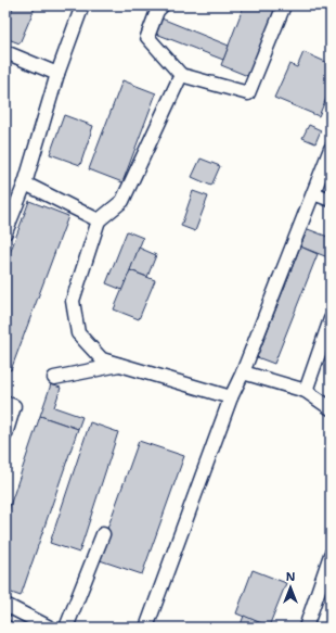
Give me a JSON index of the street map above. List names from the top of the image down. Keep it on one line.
{"north":"top"}
